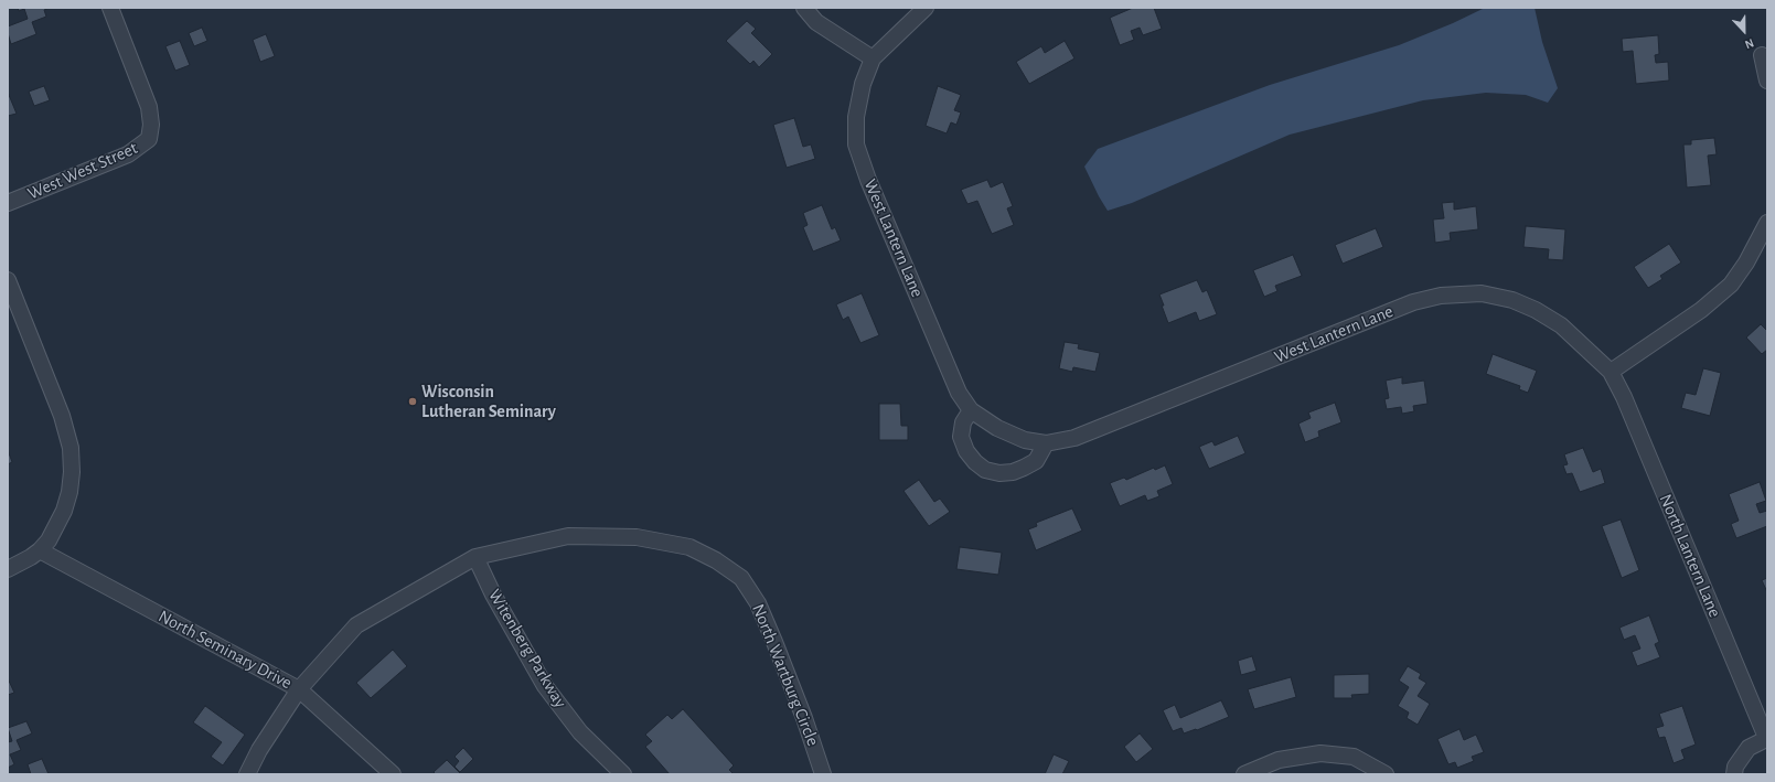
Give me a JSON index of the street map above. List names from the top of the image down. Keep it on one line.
{"streets":{"street":["West West Street","West Lantern Lane","North Lantern Lane","Witenberg Parkway","North Seminary Drive","North Wartburg Circle"]},"crossings":[["West Lantern Lane","North Lantern Lane"],["Witenberg Parkway","North Wartburg Circle"],["North Seminary Drive","North Wartburg Circle"]],"places":["Wisconsin Lutheran Seminary"],"north":"bottom"}
